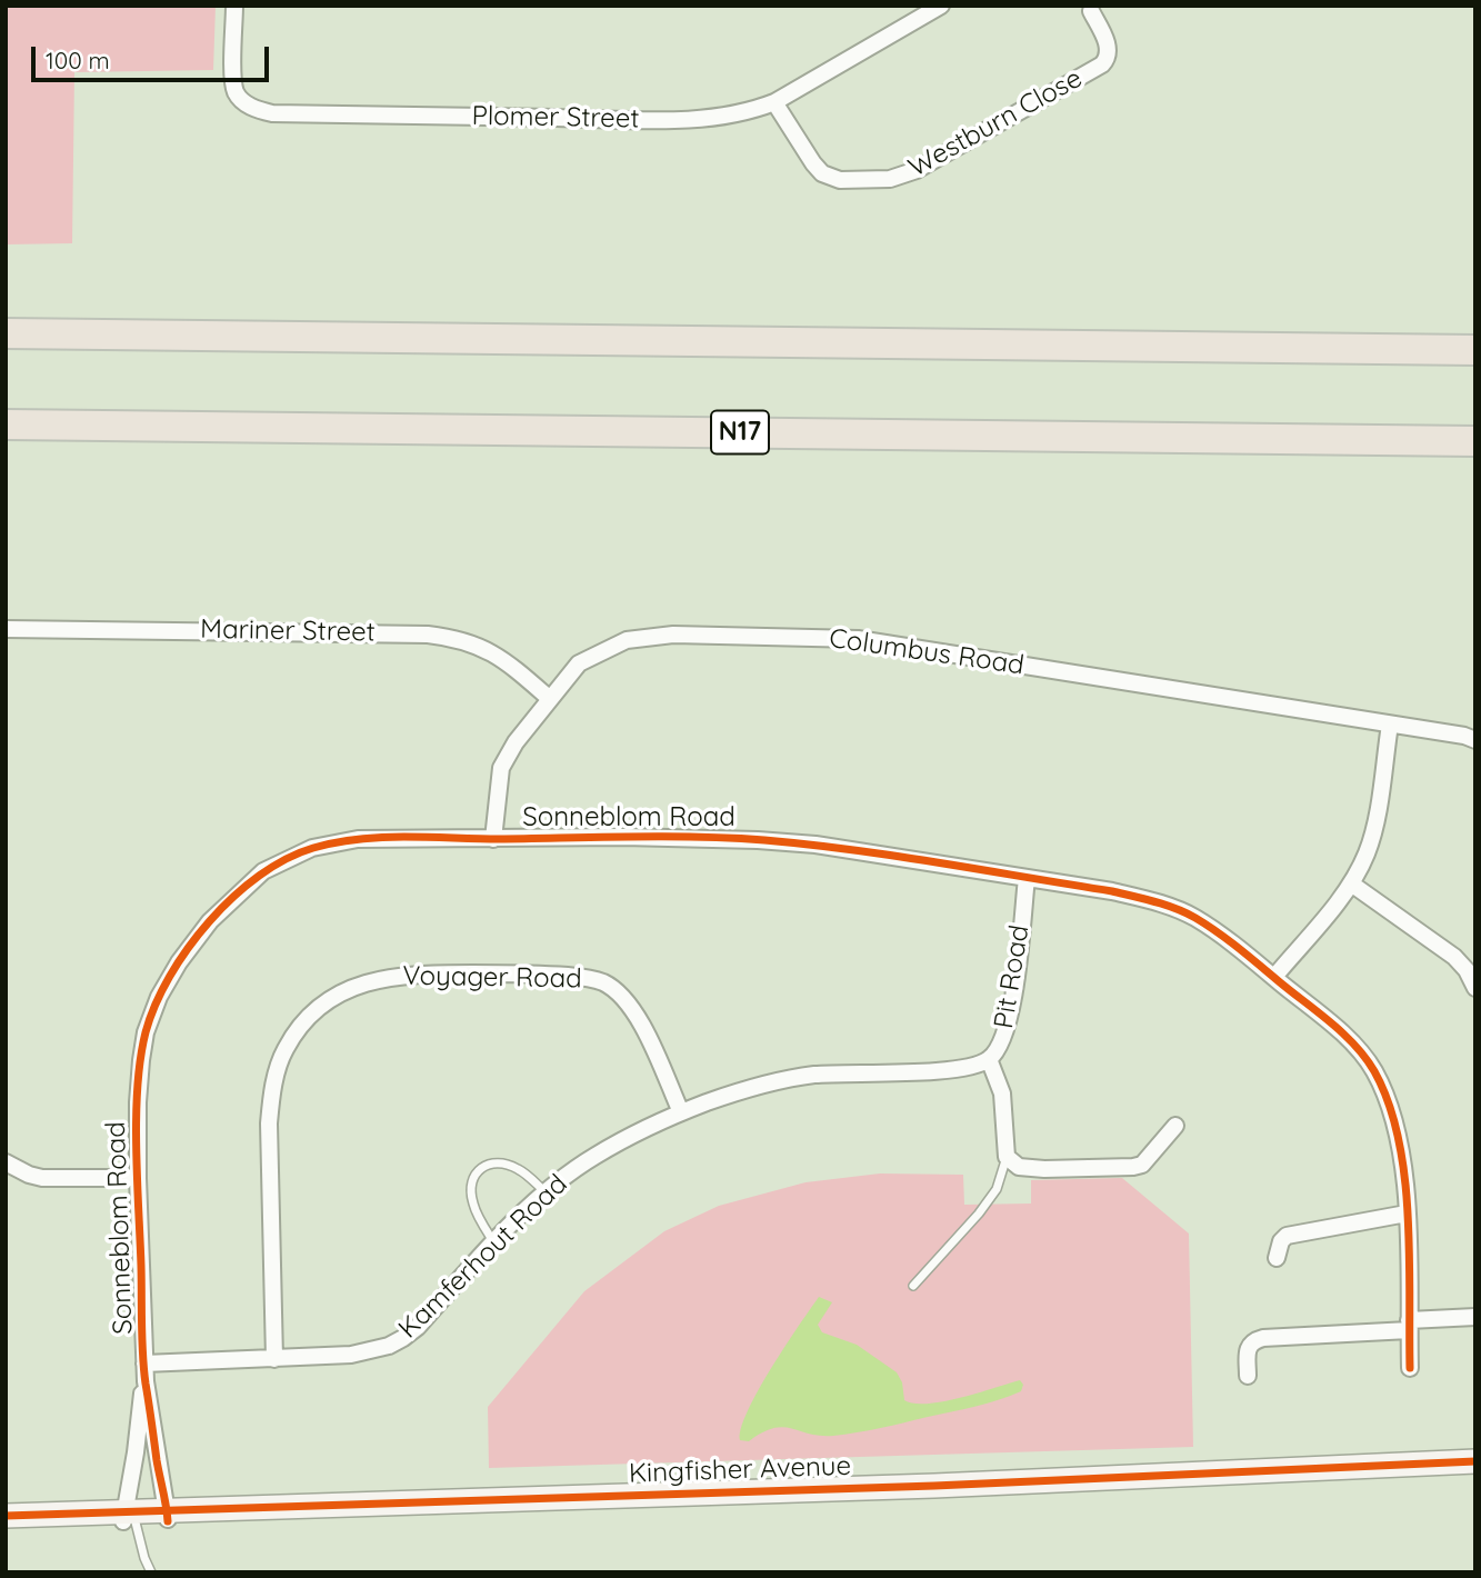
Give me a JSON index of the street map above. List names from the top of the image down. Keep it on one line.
{"streets":{"highway":["N17"],"street":["Plomer Street","Westburn Close","Mariner Street","Columbus Road","Sonneblom Road","Pit Road","Voyager Road","Kamferhout Road","Kingfisher Avenue"]},"crossings":[["Plomer Street","Westburn Close"],["Mariner Street","Columbus Road"],["Columbus Road","Sonneblom Road"],["Sonneblom Road","Pit Road"],["Sonneblom Road","Kamferhout Road"],["Sonneblom Road","Kingfisher Avenue"],["Pit Road","Kamferhout Road"],["Voyager Road","Kamferhout Road"]],"scale_bar":"100 m"}
